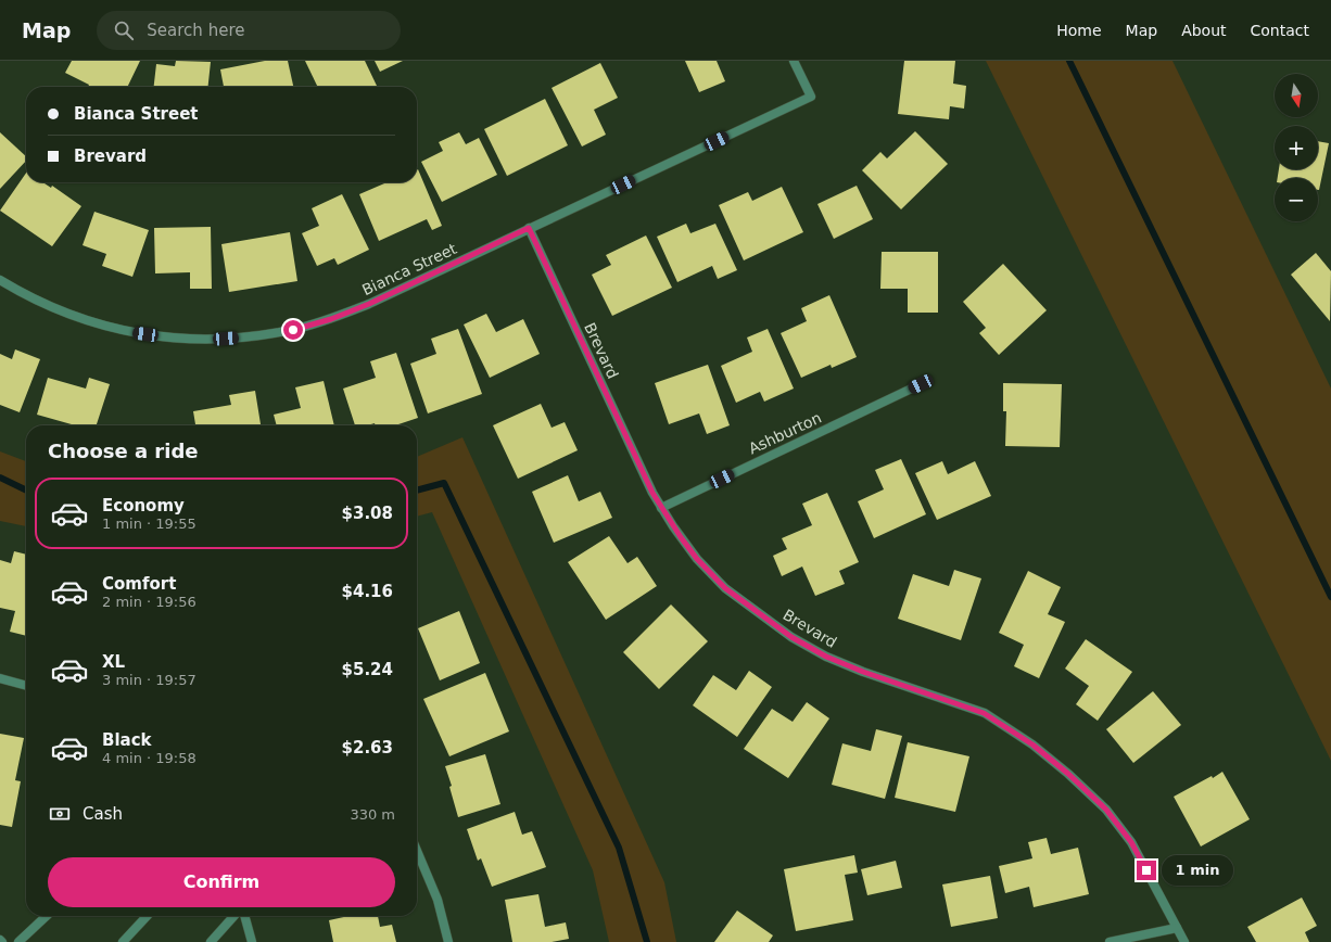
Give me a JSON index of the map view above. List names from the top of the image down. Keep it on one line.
{"streets":{"street":["Bianca Street","Brevard","Ashburton"]},"crossings":[["Bianca Street","Brevard"],["Brevard","Ashburton"]],"north":"bottom","page":{"header":"Map","search":"Search here","nav":["Home","Map","About","Contact"],"map_buttons":["+","−"],"banner":["Bianca Street","Brevard"],"heading":"Choose a ride","list":[{"name":"Economy","note":"1 min · 19:55","value":"$3.08"},{"name":"Comfort","note":"2 min · 19:56","value":"$4.16"},{"name":"XL","note":"3 min · 19:57","value":"$5.24"},{"name":"Black","note":"4 min · 19:58","value":"$2.63"}],"pay":["Cash","330 m"],"buttons":"Confirm","bubble":"1 min"}}
